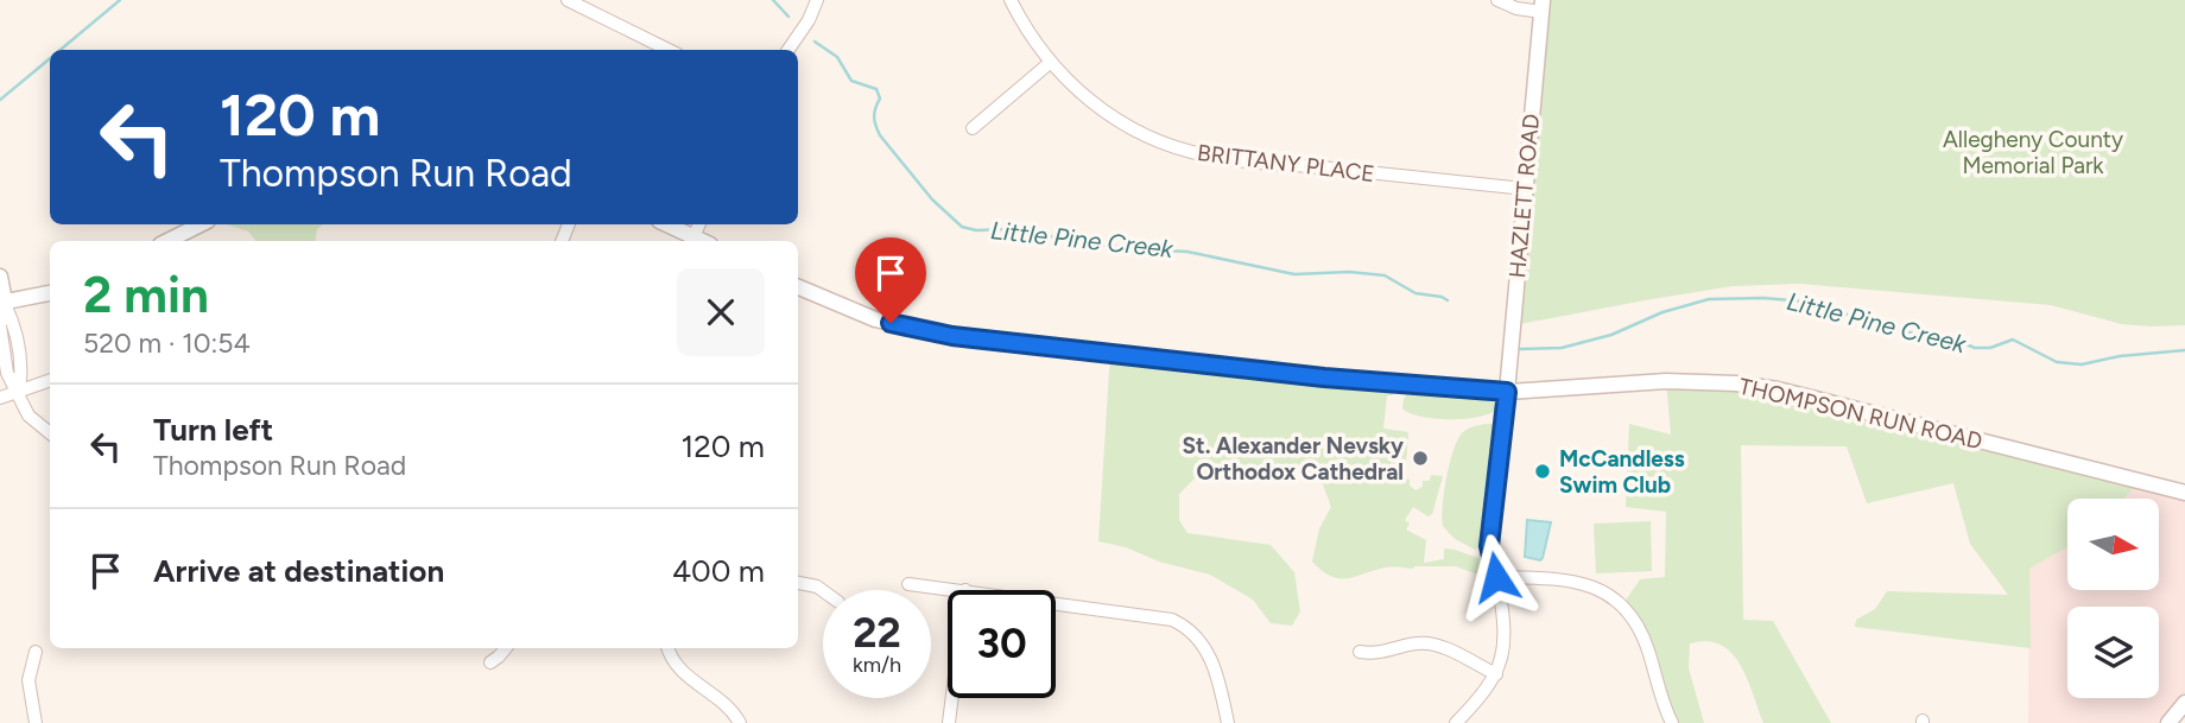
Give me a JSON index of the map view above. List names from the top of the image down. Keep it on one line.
{"streets":{"street":["BRITTANY PLACE","HAZLETT ROAD","THOMPSON RUN ROAD"]},"crossings":[["BRITTANY PLACE","HAZLETT ROAD"],["HAZLETT ROAD","THOMPSON RUN ROAD"]],"water":["Little Pine Creek"],"parks":["Allegheny County Memorial Park"],"places":["St. Alexander Nevsky Orthodox Cathedral","McCandless Swim Club"],"north":"right","page":{"turn":["120 m","Thompson Run Road"],"heading":["2 min","520 m · 10:54"],"list":[{"name":"Turn left","note":"Thompson Run Road","value":"120 m"},{"name":"Arrive at destination","value":"400 m"}],"speed":"22 km/h","limit":"30"}}
